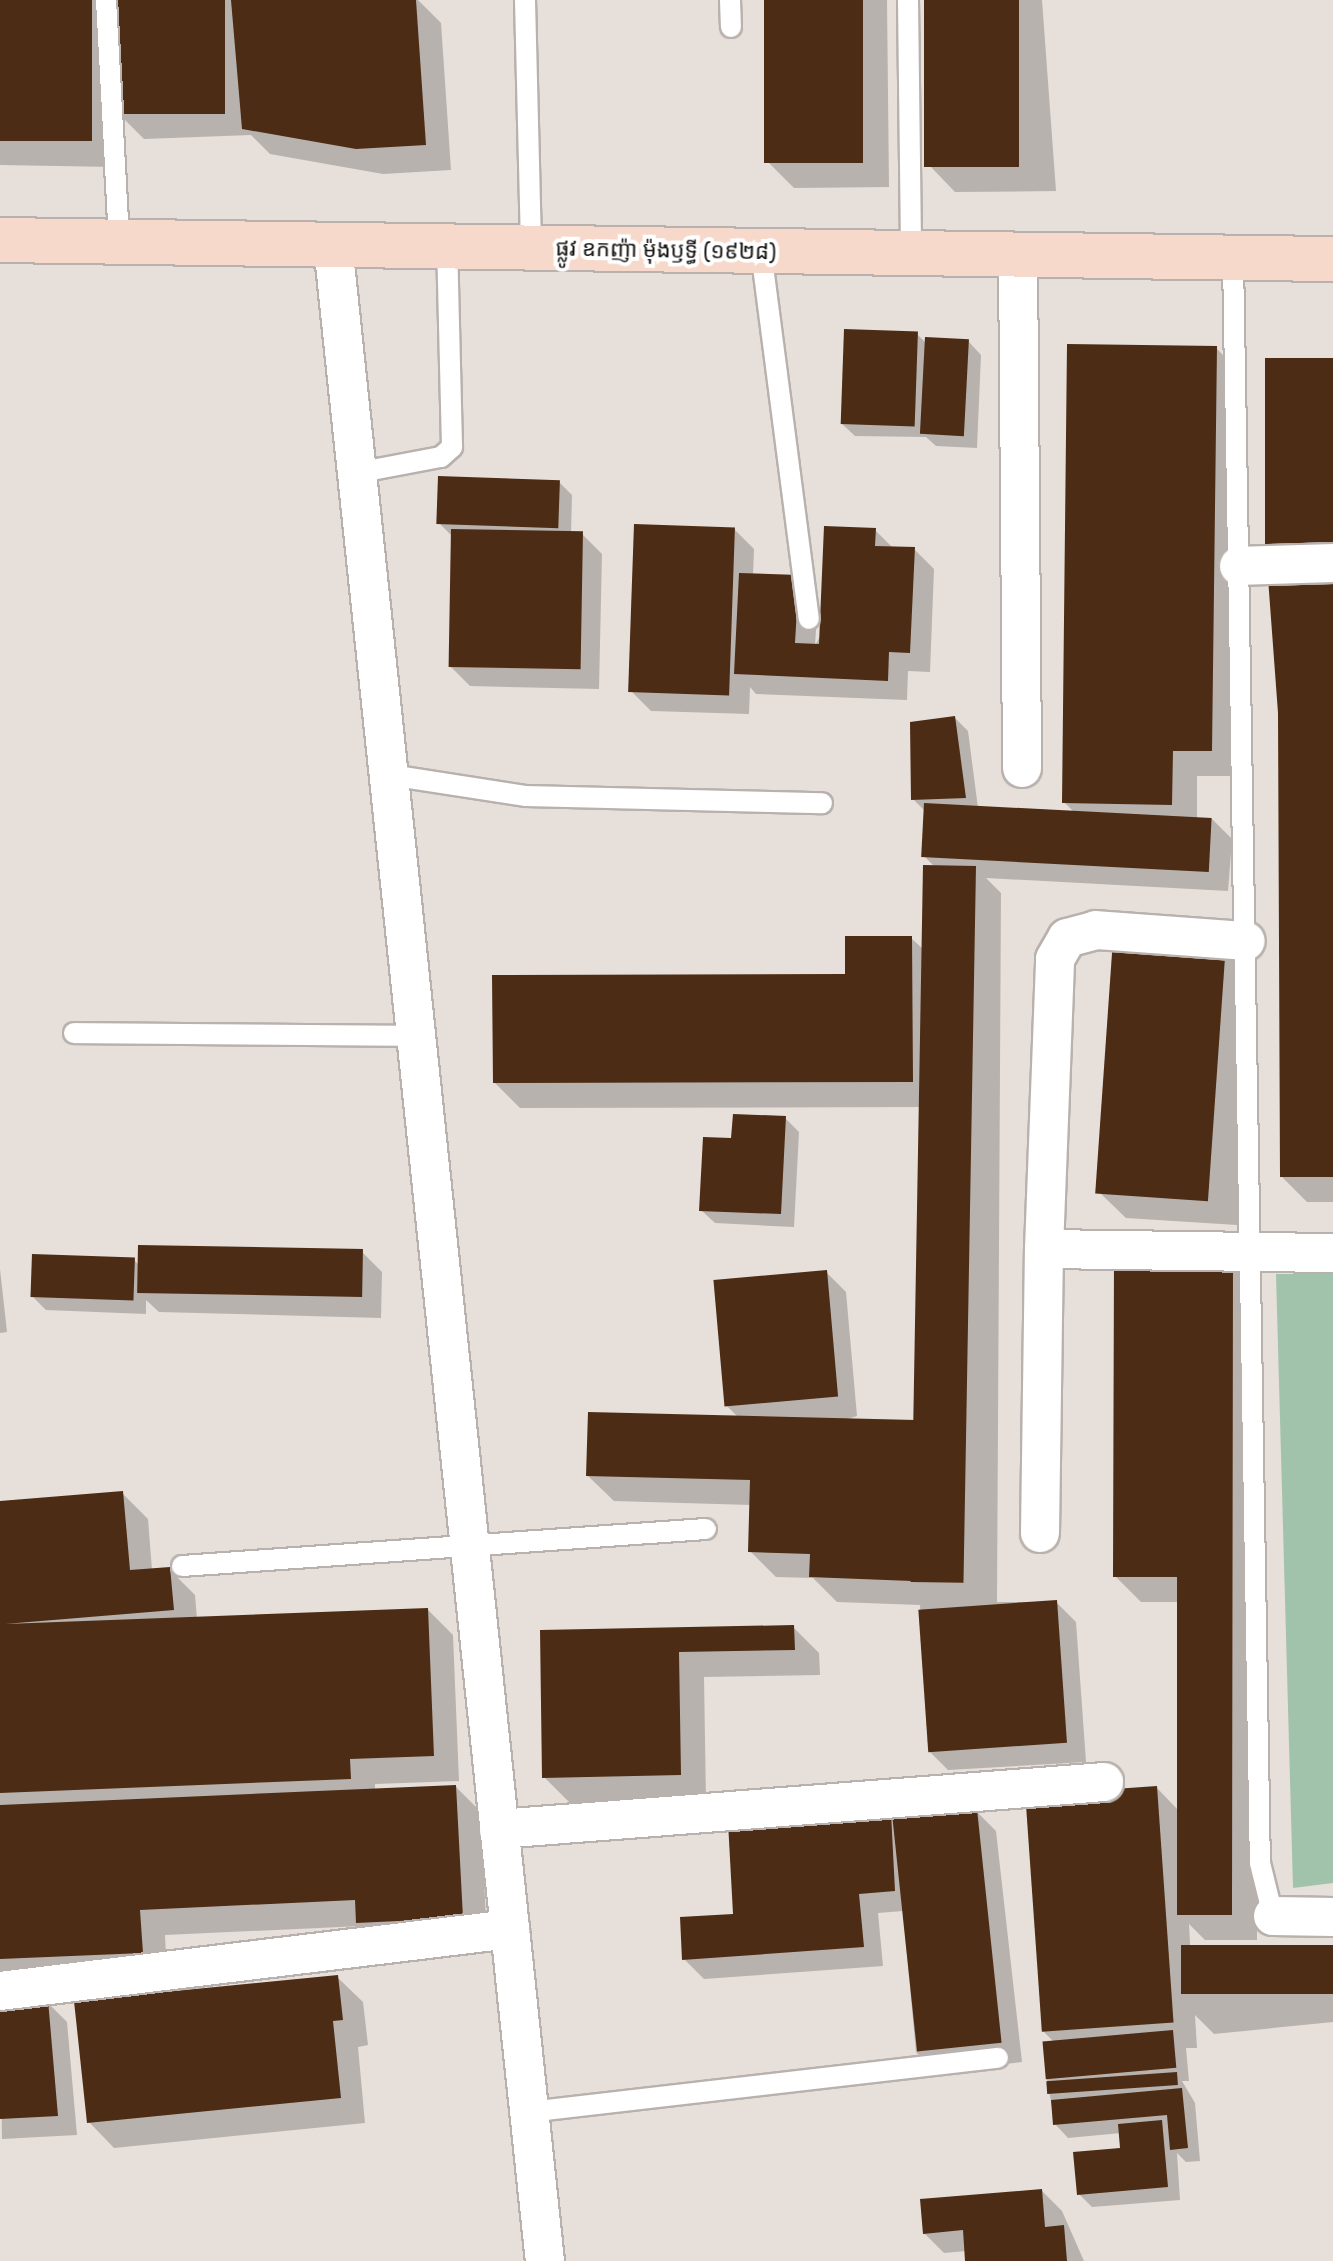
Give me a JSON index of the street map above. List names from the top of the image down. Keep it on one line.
{"streets":{"main road":["ផ្លូវ ឧកញ៉ា ម៉ុងឫទ្ធី (១៩២៨)"]}}
